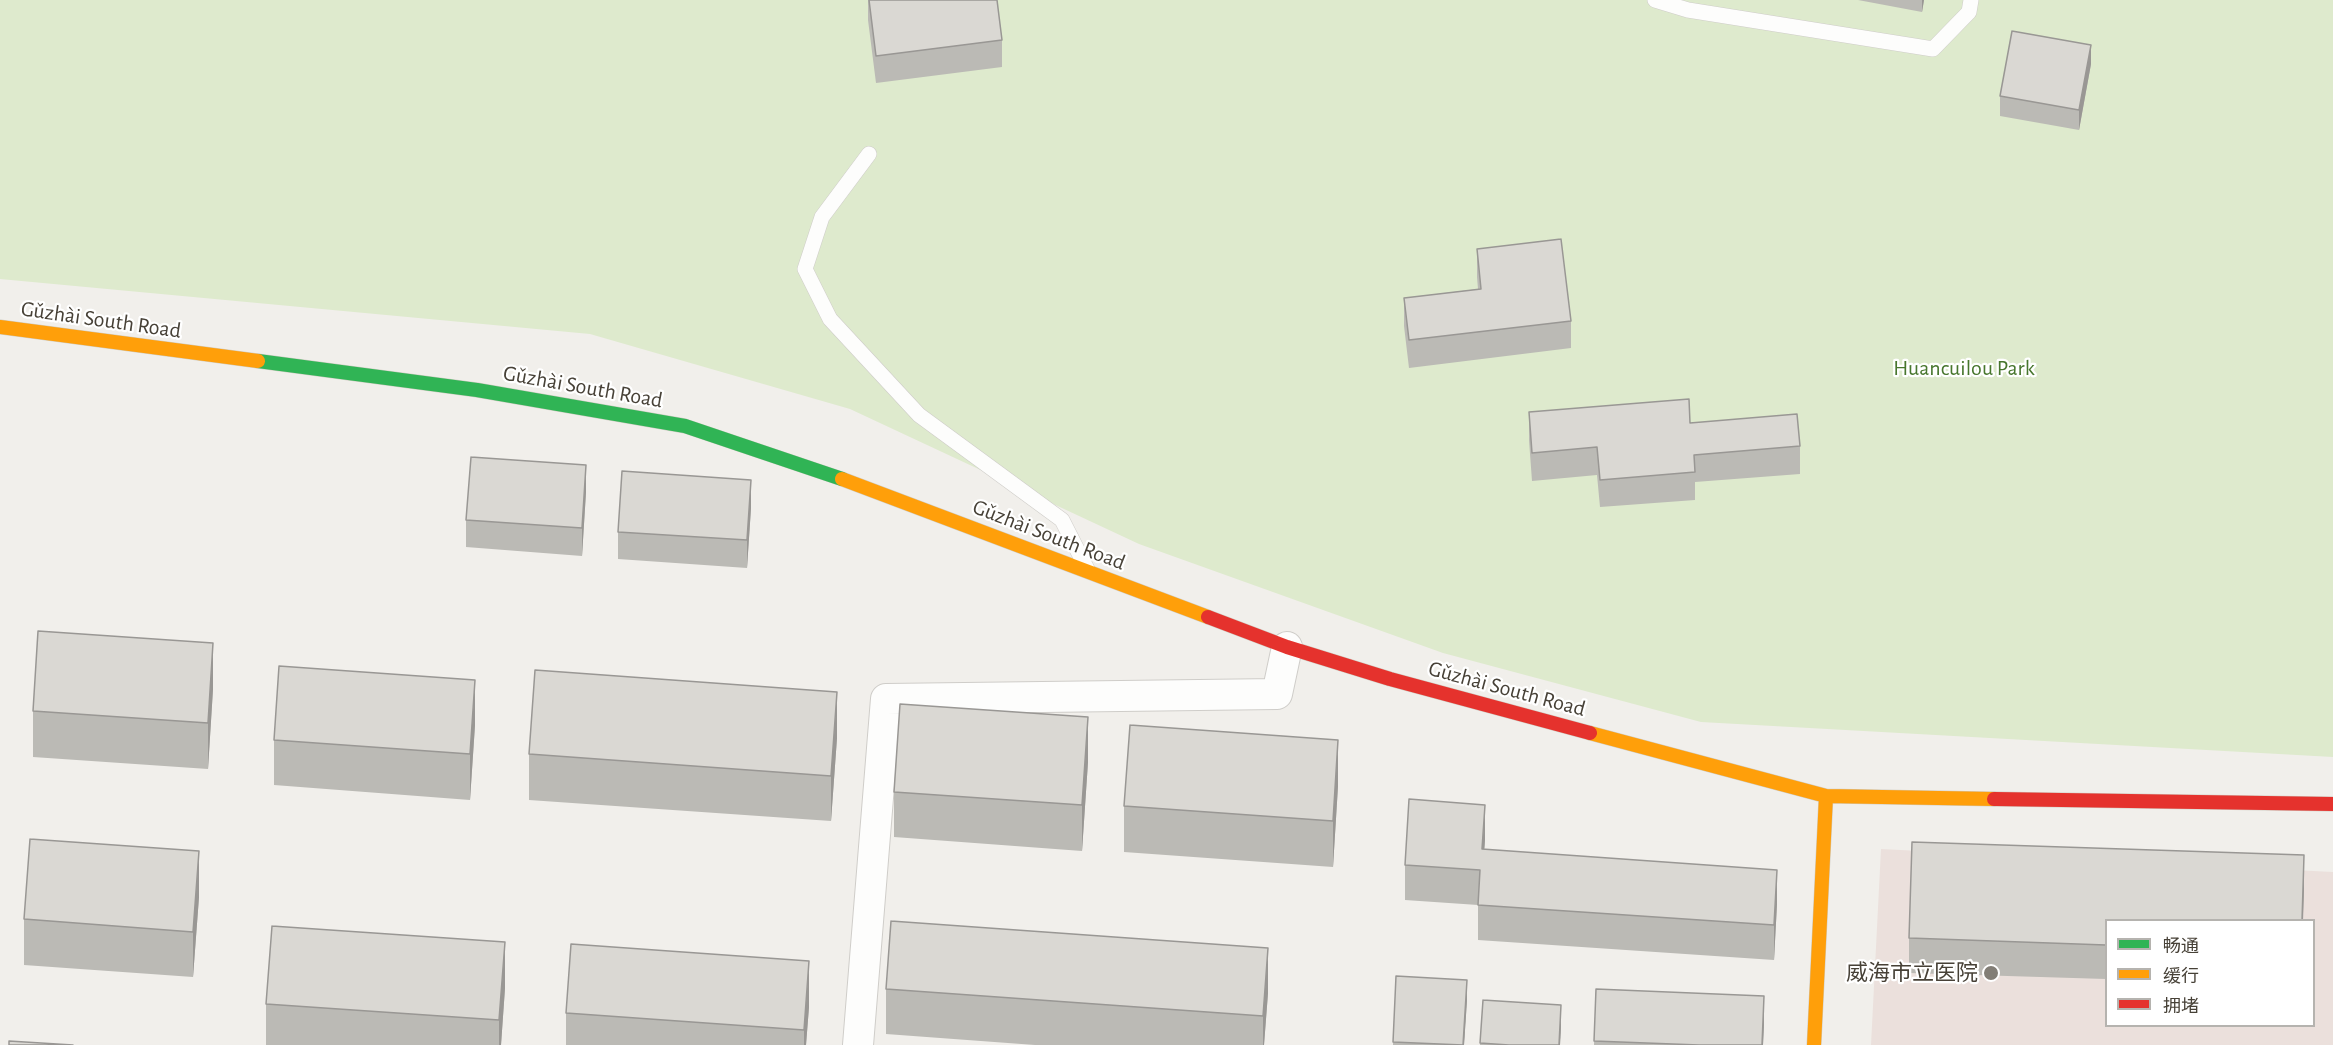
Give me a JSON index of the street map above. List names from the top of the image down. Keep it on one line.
{"streets":{"street":["Gǔzhài South Road"]},"parks":["Huancuilou Park"],"places":["威海市立医院"],"legend":["畅通","缓行","拥堵"]}
